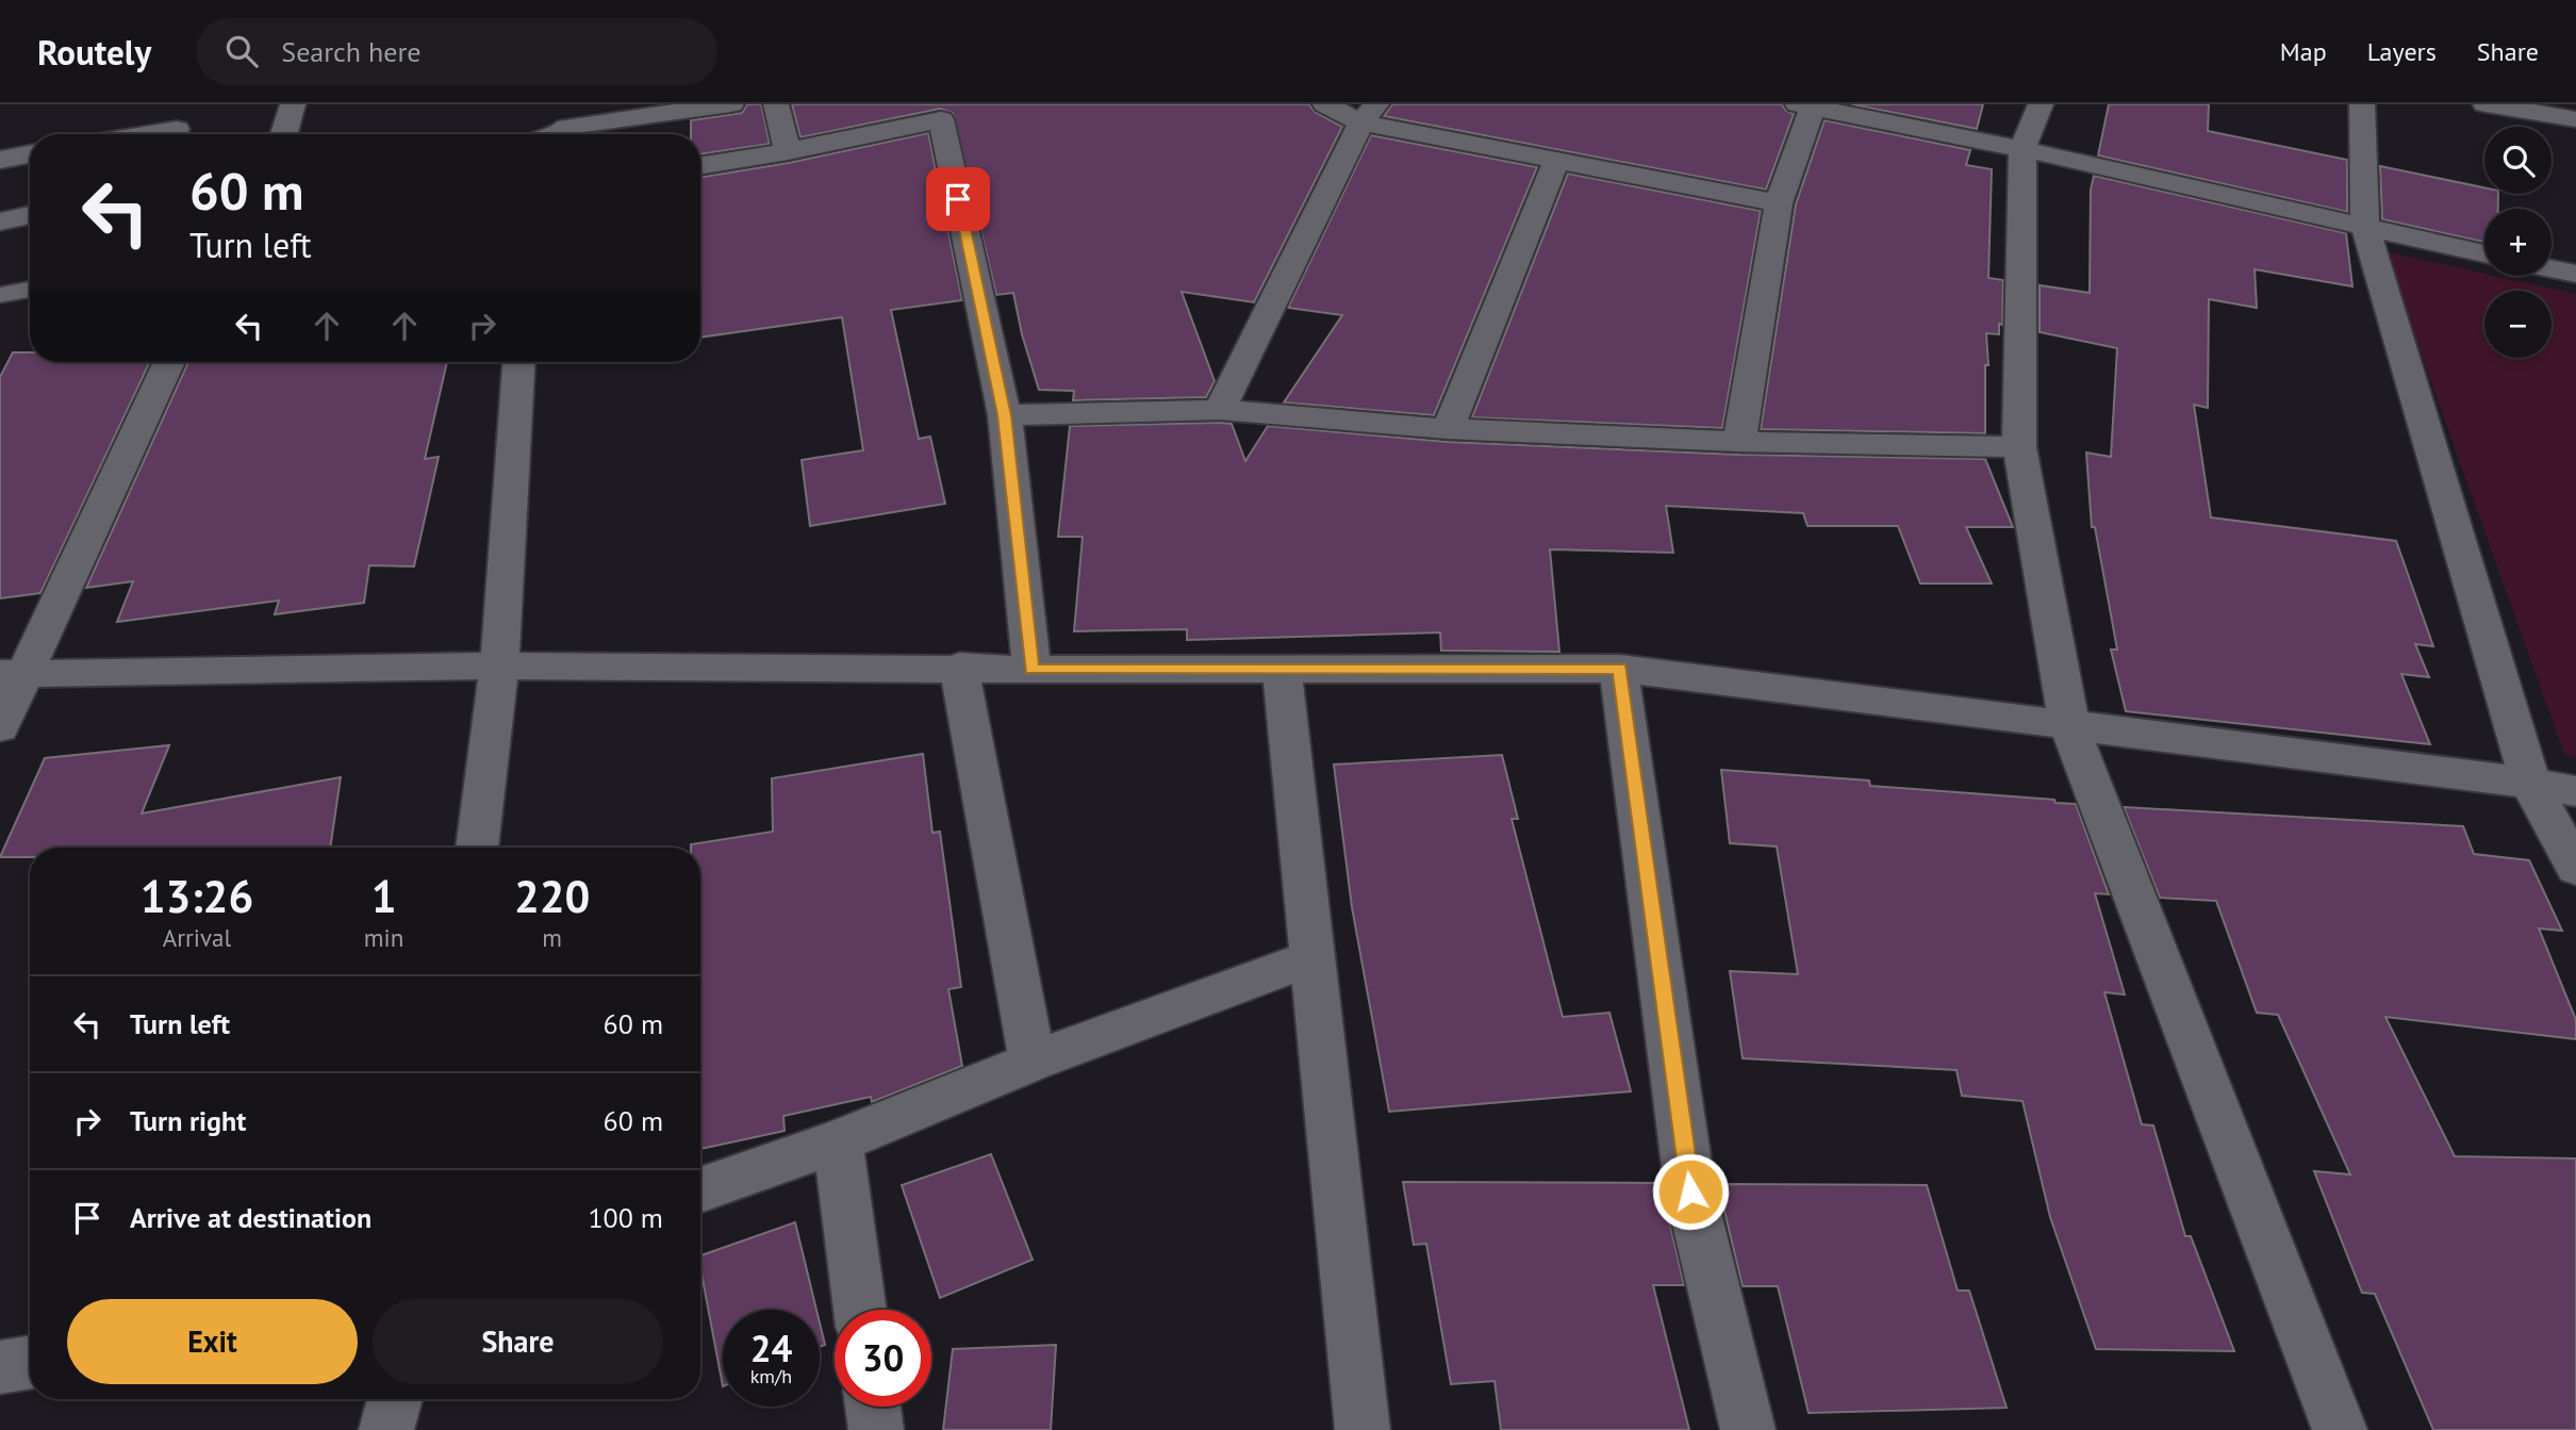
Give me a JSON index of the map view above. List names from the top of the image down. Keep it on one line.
{"page":{"header":"Routely","search":"Search here","nav":["Map","Layers","Share"],"map_buttons":["+","−"],"turn":["60 m","Turn left"],"eta":["13:26","Arrival","1","min","220","m"],"list":[{"name":"Turn left","value":"60 m"},{"name":"Turn right","value":"60 m"},{"name":"Arrive at destination","value":"100 m"}],"buttons":["Exit","Share"],"speed":"24 km/h","limit":"30"}}
